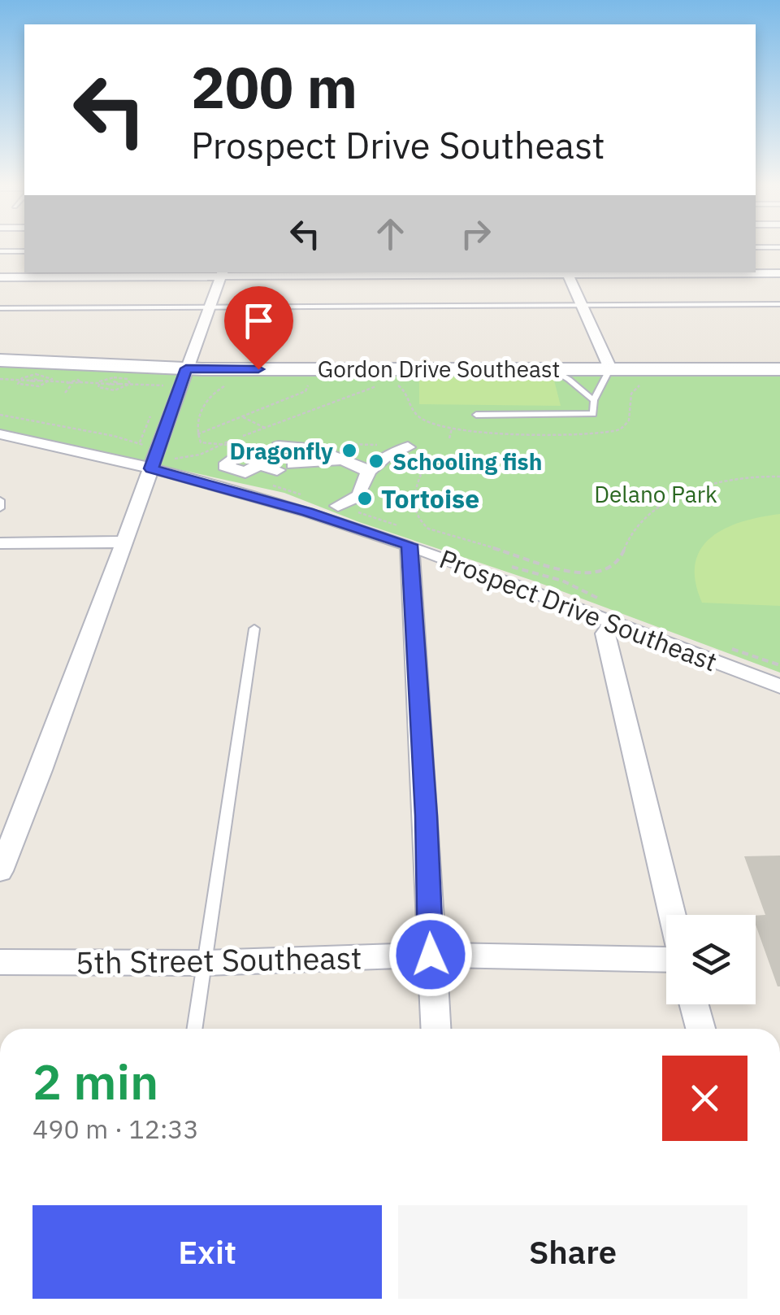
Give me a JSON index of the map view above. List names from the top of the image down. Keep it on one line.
{"streets":{"street":["Gordon Drive Southeast","Prospect Drive Southeast","5th Street Southeast"]},"parks":["Delano Park"],"places":["Dragonfly","Schooling fish","Tortoise"],"page":{"turn":["200 m","Prospect Drive Southeast"],"heading":["2 min","490 m · 12:33"],"buttons":["Exit","Share"]}}
